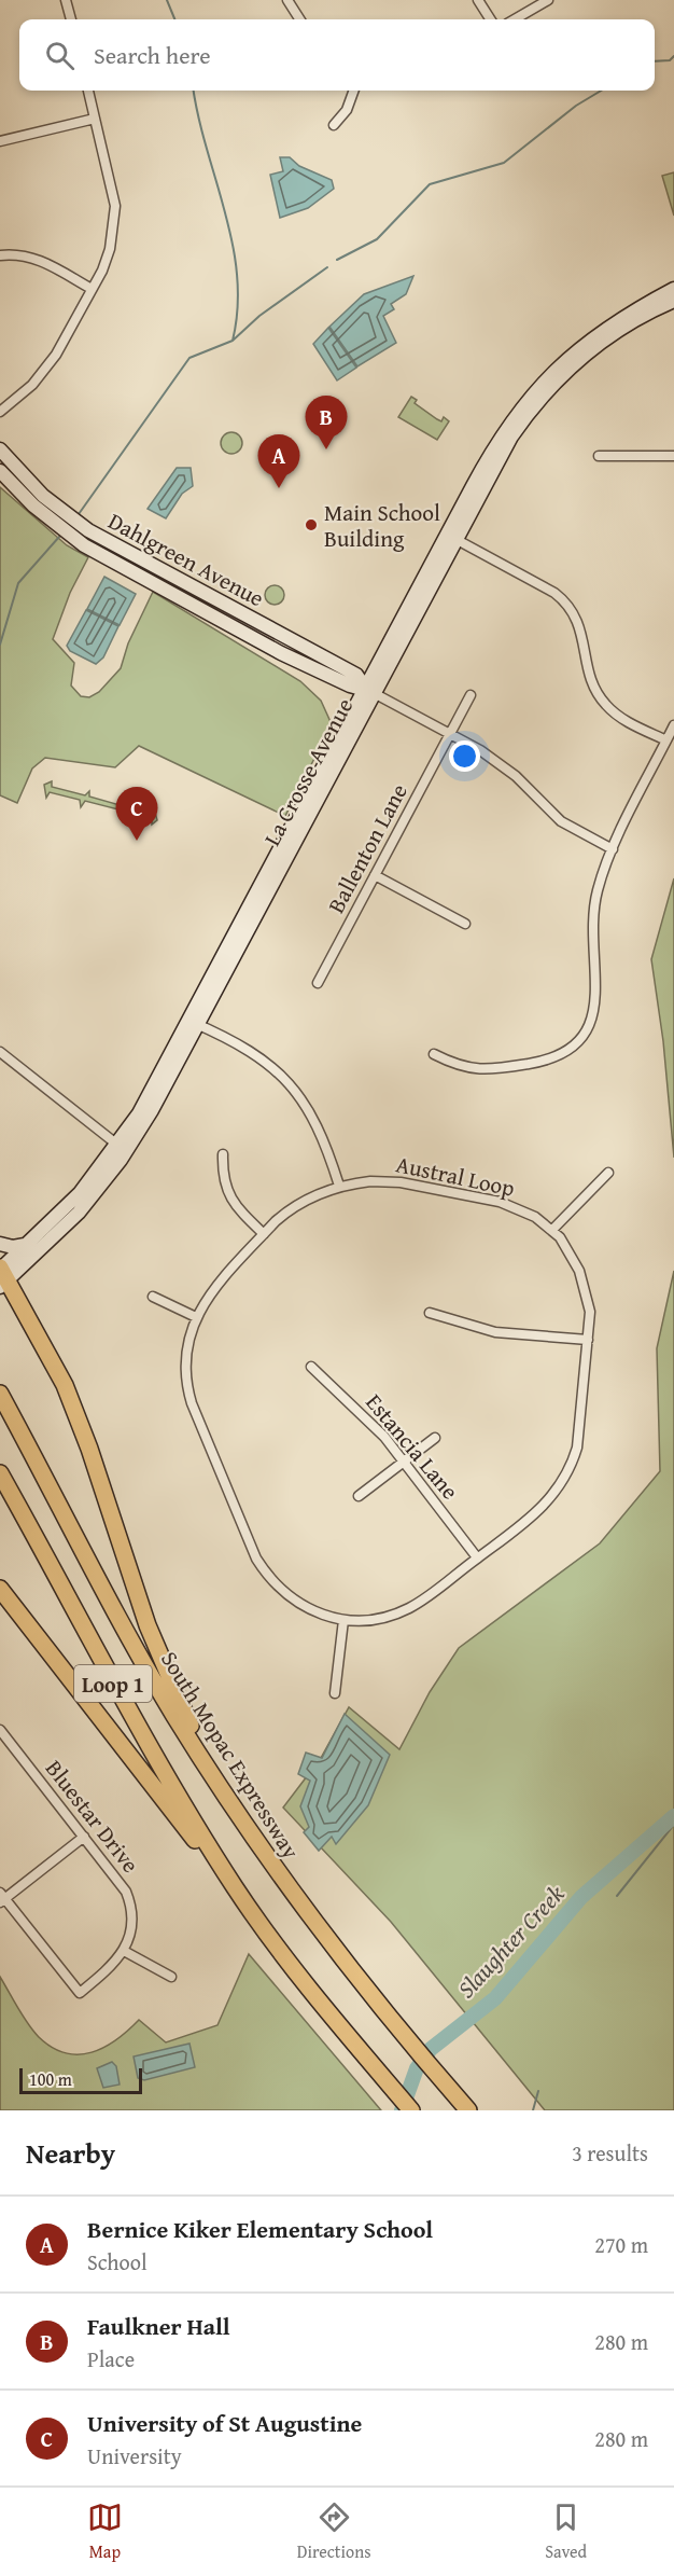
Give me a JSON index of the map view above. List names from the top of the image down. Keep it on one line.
{"streets":{"highway":["Loop 1","South Mopac Expressway"],"street":["Dahlgreen Avenue","La Crosse Avenue","Ballenton Lane","Austral Loop","Estancia Lane","Bluestar Drive"]},"crossings":[["Dahlgreen Avenue","La Crosse Avenue"],["Dahlgreen Avenue","Ballenton Lane"],["Austral Loop","Estancia Lane"]],"water":["Slaughter Creek"],"places":["Main School Building"],"scale_bar":"100 m","page":{"search":"Search here","pins":["B","A","C"],"scale":"100 m","heading":["Nearby","3 results"],"list":[{"mark":"A","name":"Bernice Kiker Elementary School","note":"School","value":"270 m"},{"mark":"B","name":"Faulkner Hall","note":"Place","value":"280 m"},{"mark":"C","name":"University of St Augustine","note":"University","value":"280 m"}],"nav":["Map","Directions","Saved"]}}
